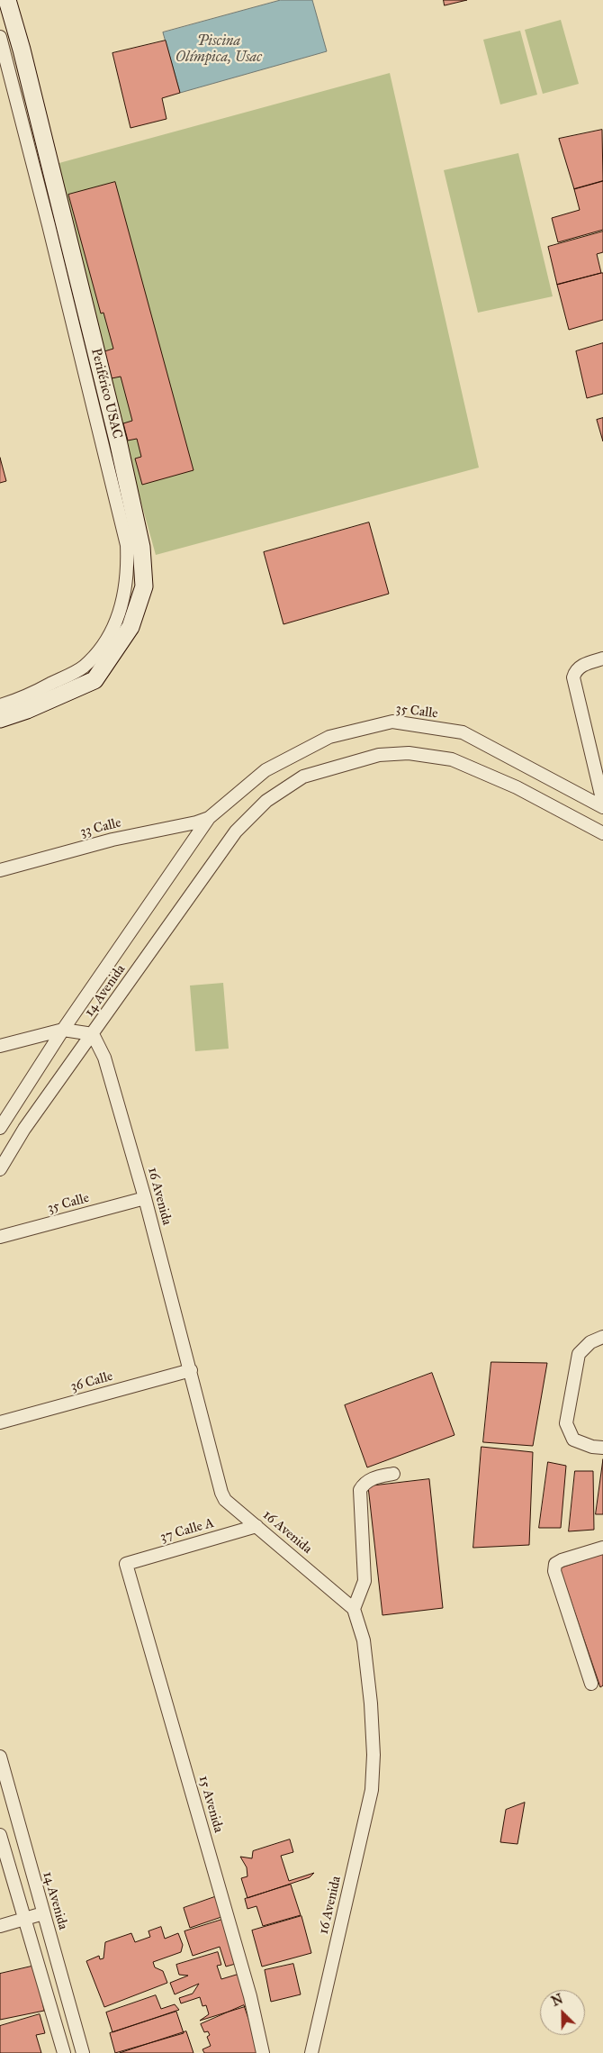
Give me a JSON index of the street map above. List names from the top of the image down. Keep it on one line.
{"streets":{"street":["Periférico USAC","35 Calle","33 Calle","14 Avenida","16 Avenida","36 Calle","37 Calle A","15 Avenida"]},"crossings":[["35 Calle","33 Calle"],["35 Calle","14 Avenida"],["35 Calle","16 Avenida"],["33 Calle","14 Avenida"],["14 Avenida","16 Avenida"],["16 Avenida","36 Calle"],["16 Avenida","37 Calle A"],["37 Calle A","15 Avenida"]],"water":["Piscina Olímpica, Usac"],"north":"top left"}
